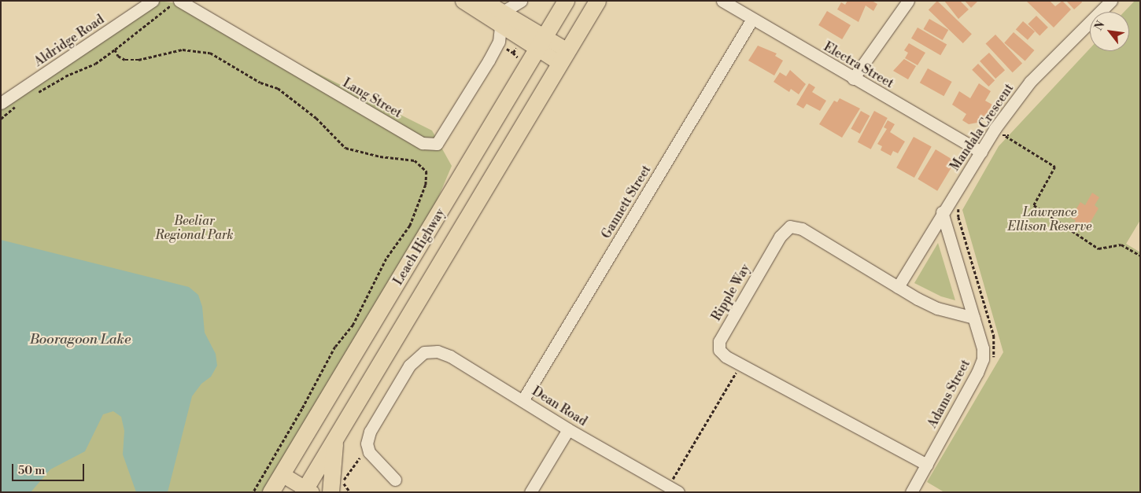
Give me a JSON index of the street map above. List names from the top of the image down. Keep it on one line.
{"streets":{"highway":["Leach Highway"],"street":["Aldridge Road","Electra Street","Lang Street","Mandala Crescent","Gannett Street","Ripple Way","Adams Street","Dean Road"]},"crossings":[["Electra Street","Mandala Crescent"],["Electra Street","Gannett Street"],["Mandala Crescent","Ripple Way"],["Mandala Crescent","Adams Street"],["Gannett Street","Dean Road"],["Ripple Way","Adams Street"]],"water":["Booragoon Lake"],"parks":["Lawrence Ellison Reserve","Beeliar Regional Park"],"scale_bar":"50 m","north":"top left"}
